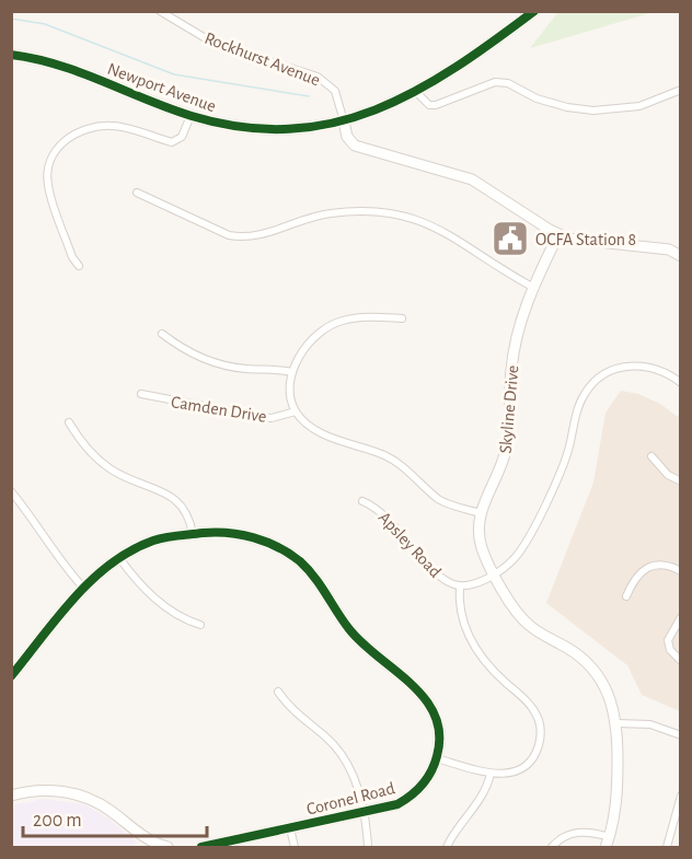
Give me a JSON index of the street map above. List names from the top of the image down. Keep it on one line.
{"streets":{"main road":["Newport Avenue"],"street":["Rockhurst Avenue","Camden Drive","Skyline Drive","Apsley Road","Coronel Road"]},"crossings":[["Rockhurst Avenue","Newport Avenue"],["Skyline Drive","Apsley Road"]],"places":{"public building":["OCFA Station 8"]},"scale_bar":"200 m"}
